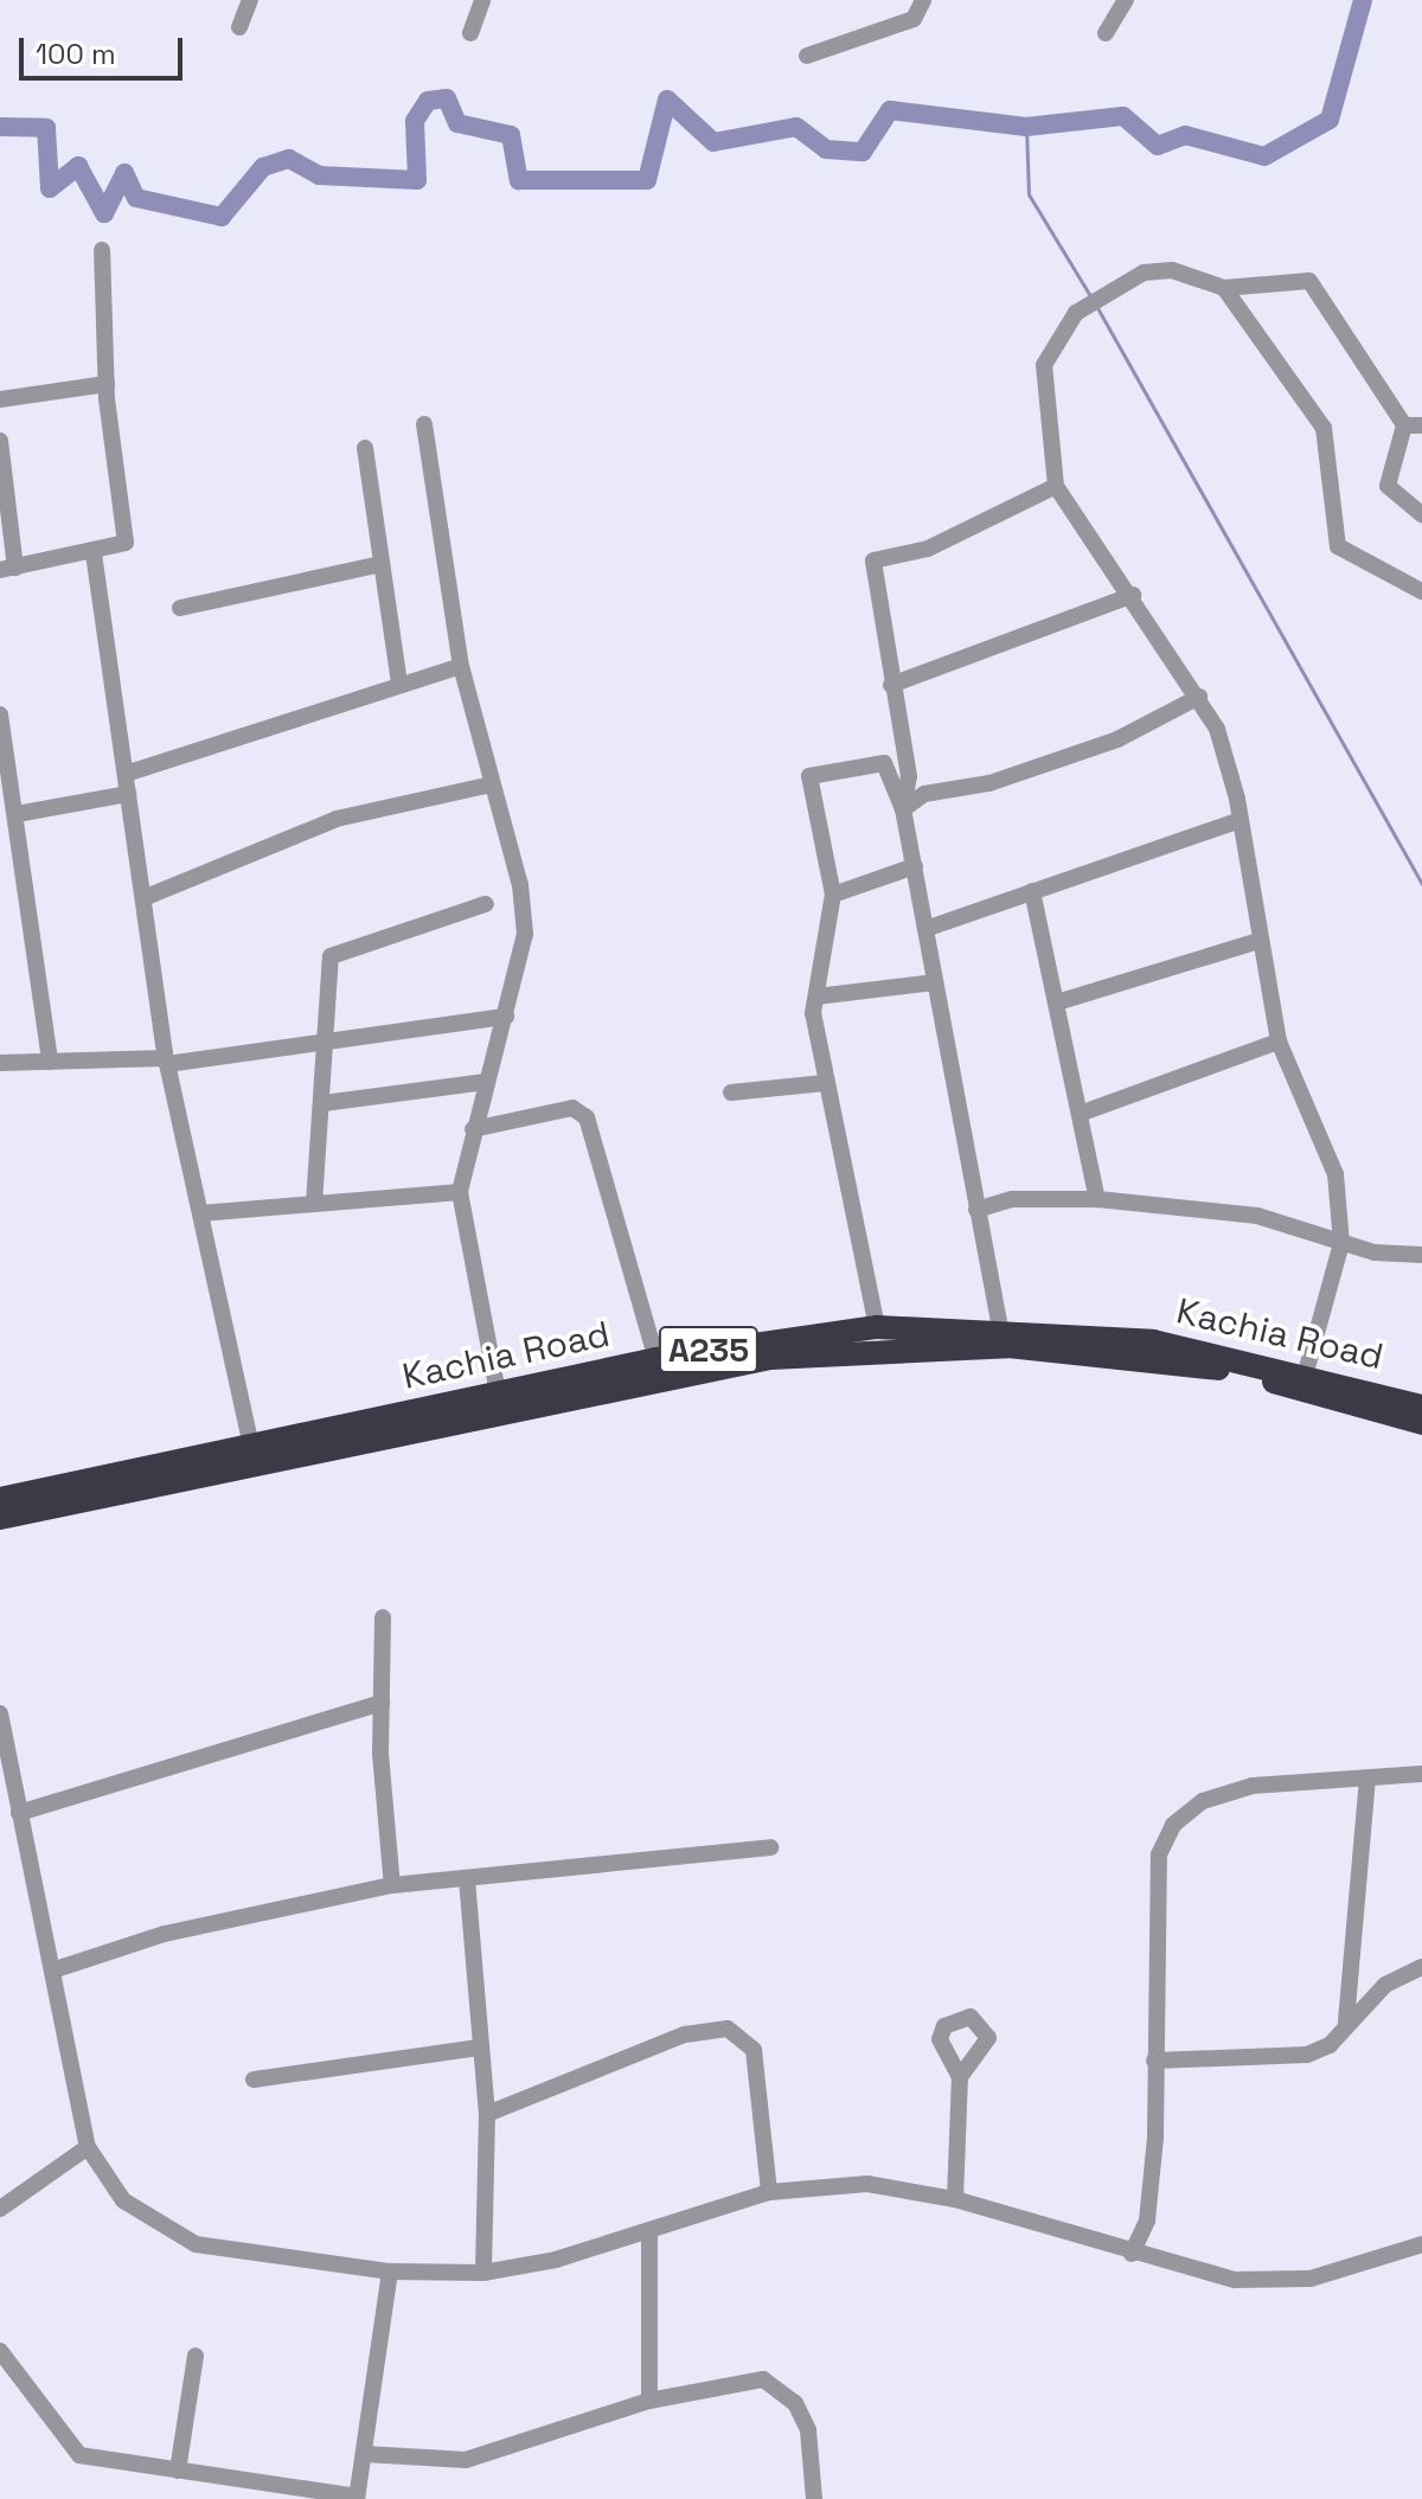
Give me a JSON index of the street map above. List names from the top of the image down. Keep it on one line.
{"streets":{"highway":["Kachia Road","A235"]},"scale_bar":"100 m"}
